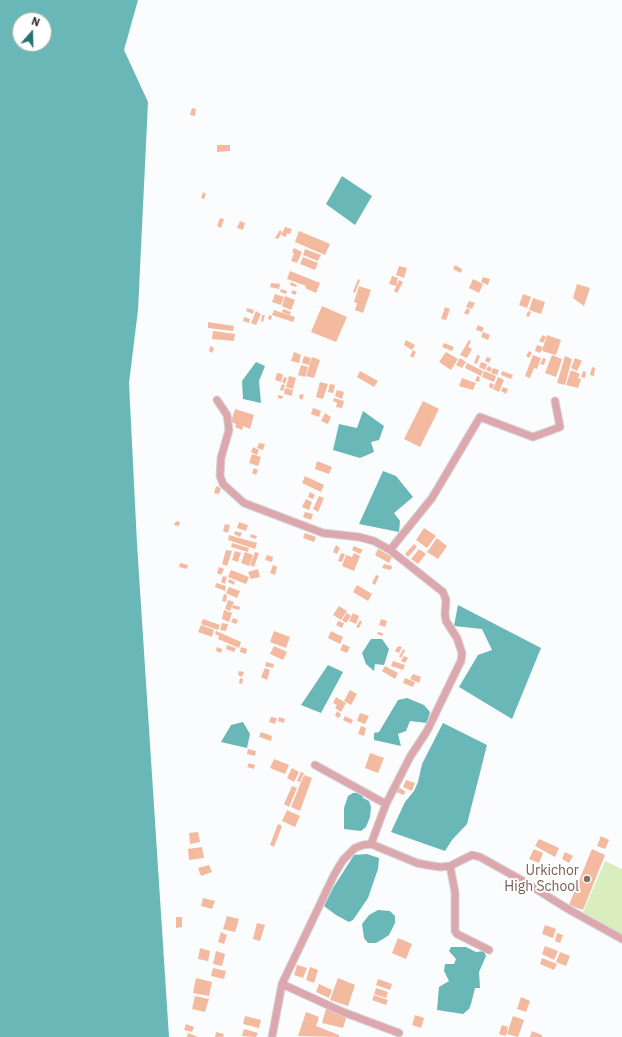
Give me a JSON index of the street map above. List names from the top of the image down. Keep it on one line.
{"places":["Urkichor High School"],"north":"top"}
